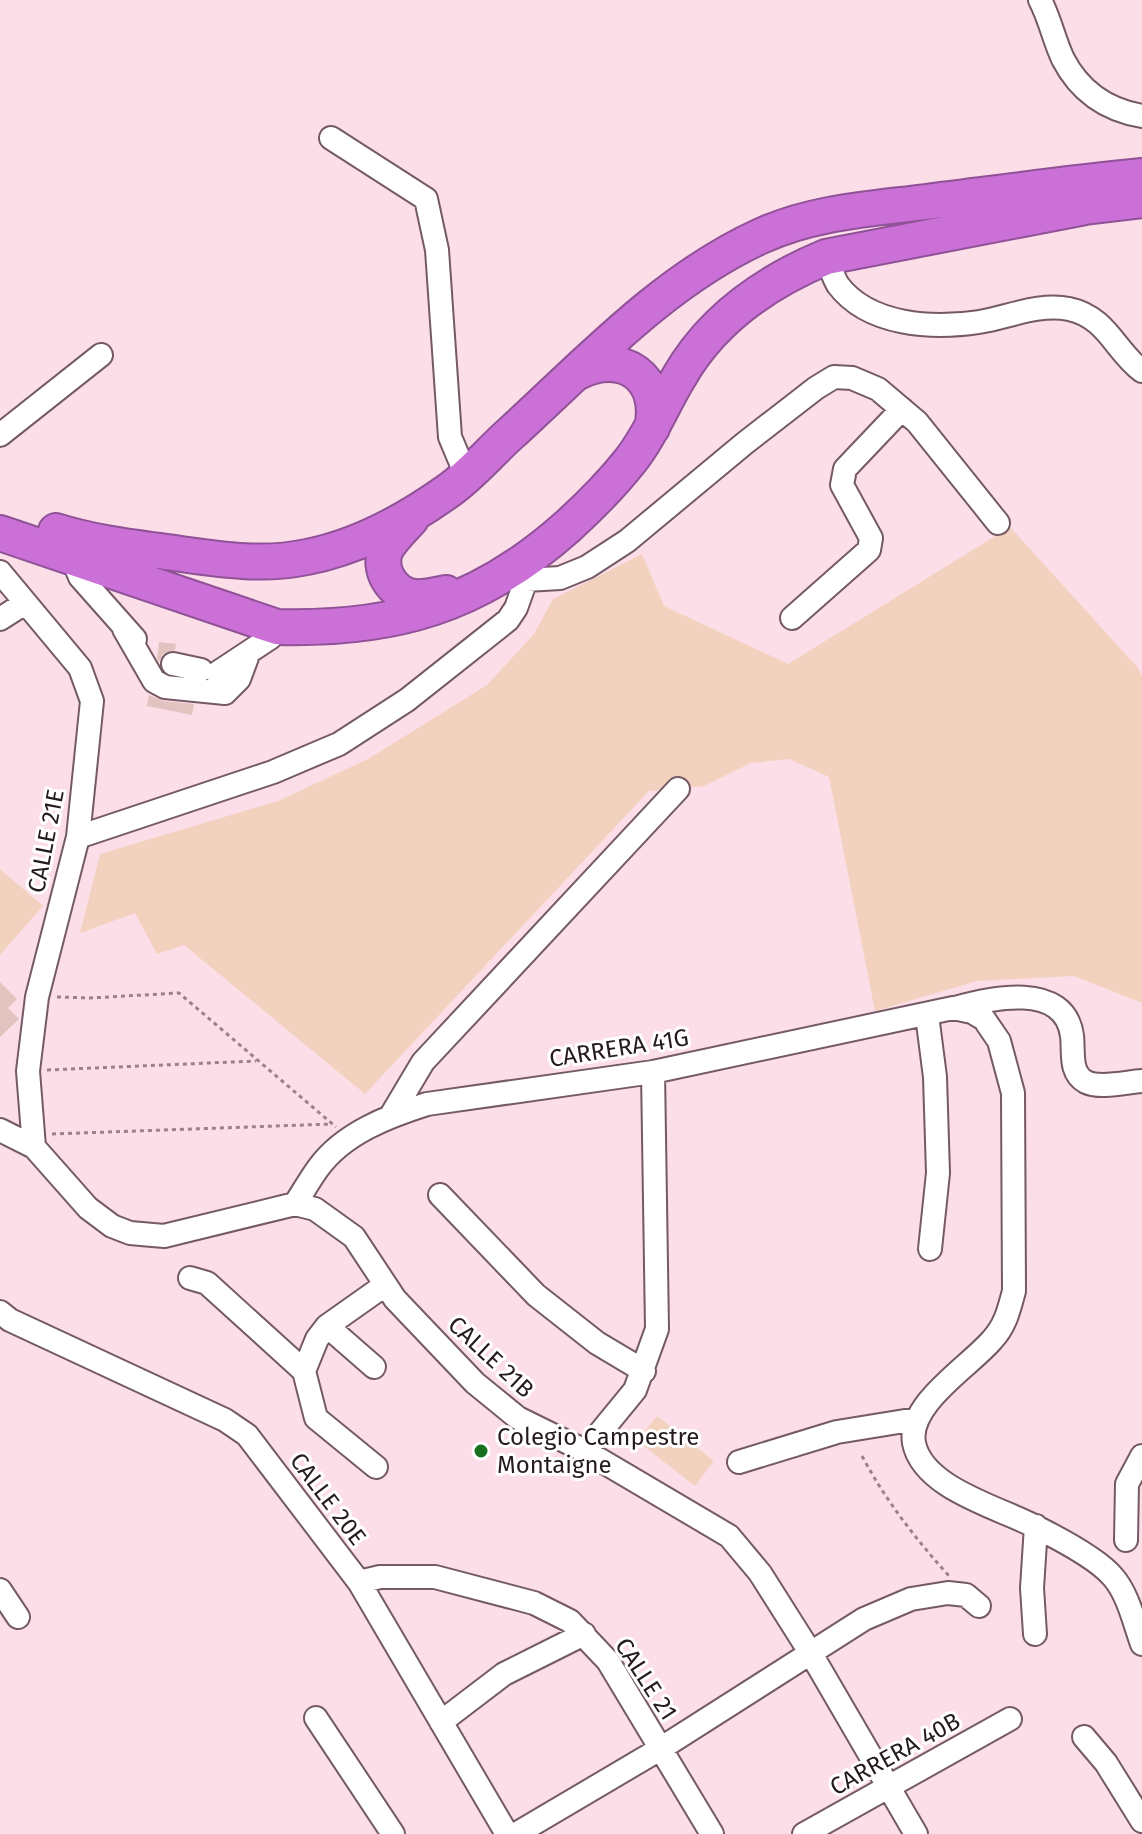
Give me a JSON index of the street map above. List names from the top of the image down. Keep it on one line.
{"streets":{"street":["CALLE 21E","CARRERA 41G","CALLE 21B","CALLE 20E","CALLE 21","CARRERA 40B"]},"crossings":[["CARRERA 41G","CALLE 21B"],["CALLE 21B","CARRERA 40B"],["CALLE 20E","CALLE 21"]],"places":["Colegio Campestre Montaigne"]}
